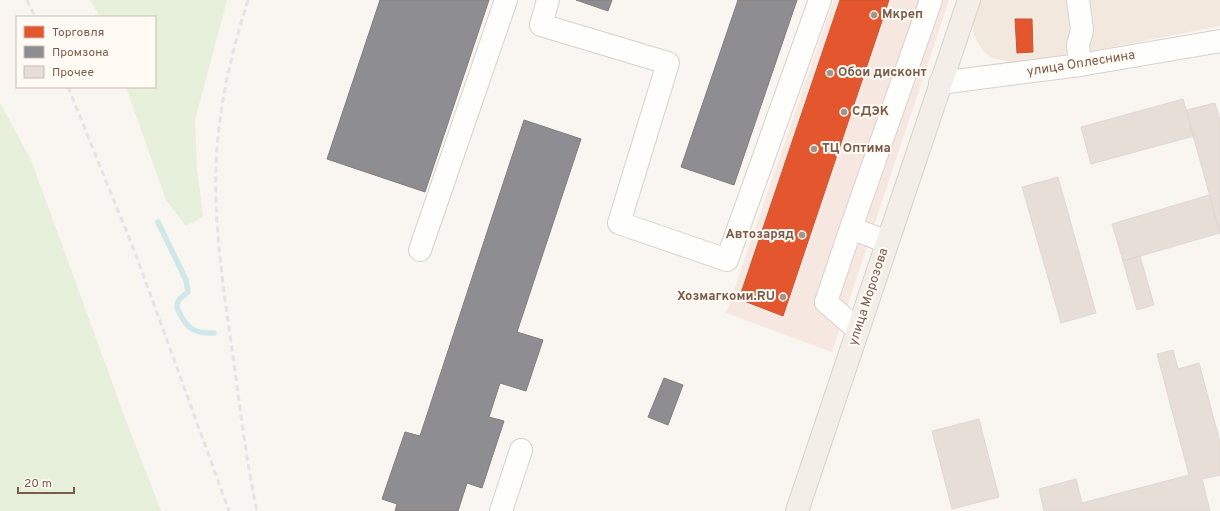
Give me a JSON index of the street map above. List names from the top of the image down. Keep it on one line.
{"streets":{"main road":["улица Морозова"],"street":["улица Оплеснина"]},"crossings":[["улица Оплеснина","улица Морозова"]],"places":["Мкреп","Обои дисконт","СДЭК","ТЦ Оптима","Автозаряд","Хозмагкоми.RU"],"legend":["Торговля","Промзона","Прочее"],"scale_bar":"20 m"}
